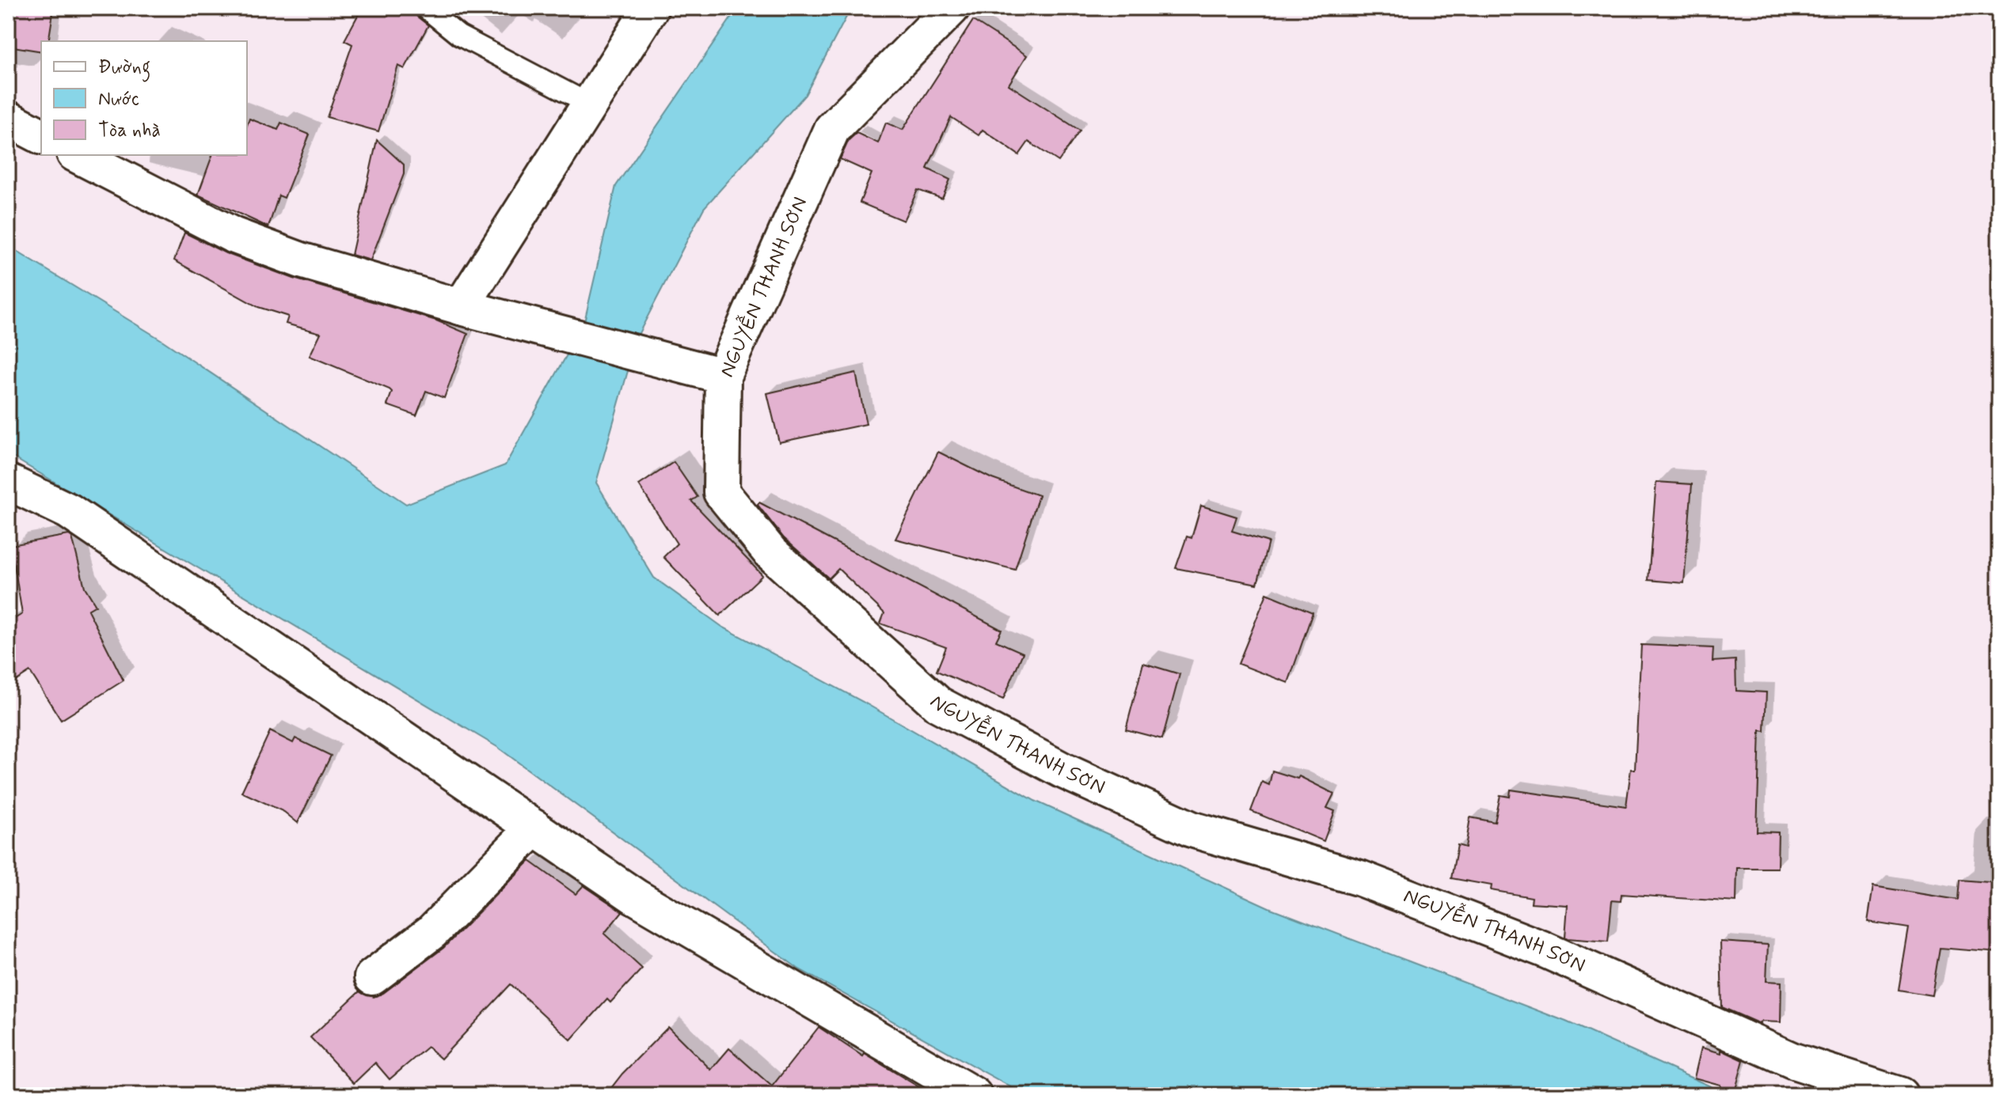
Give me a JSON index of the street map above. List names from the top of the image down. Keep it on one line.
{"streets":{"street":["NGUYỄN THANH SƠN"]},"legend":["Đường","Nước","Tòa nhà"]}
